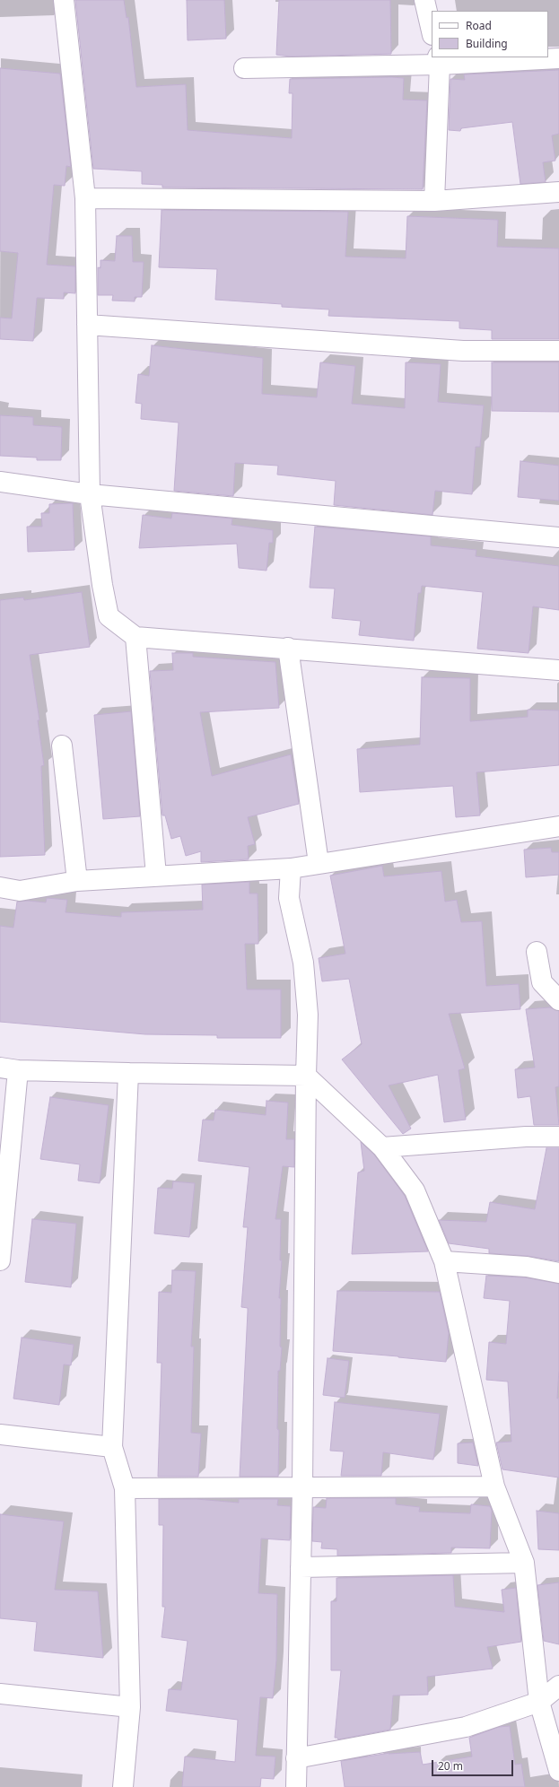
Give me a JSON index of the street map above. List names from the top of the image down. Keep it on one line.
{"legend":["Road","Building"],"scale_bar":"20 m"}
